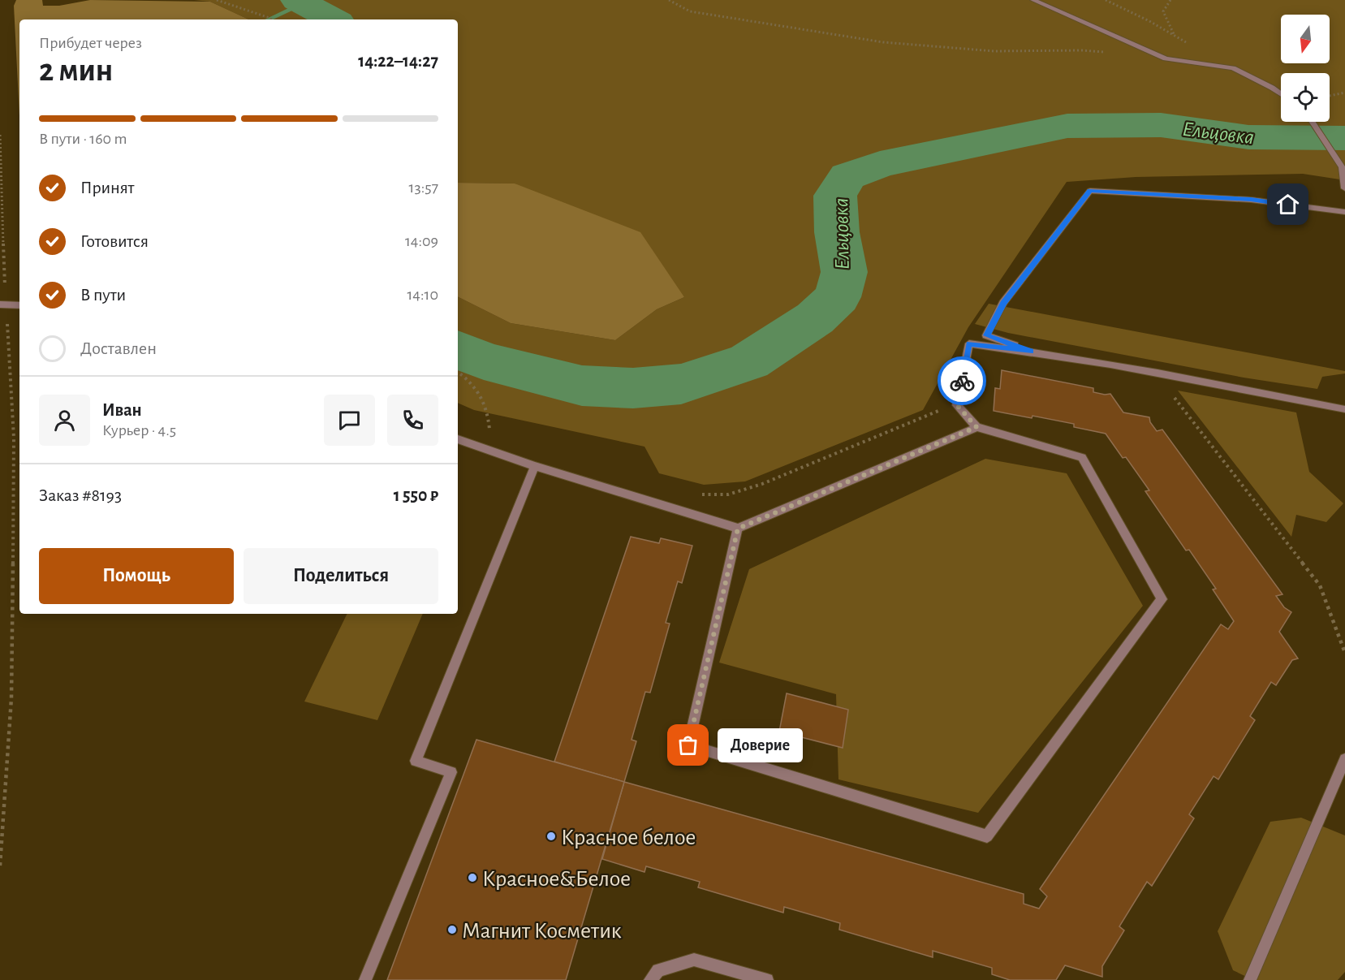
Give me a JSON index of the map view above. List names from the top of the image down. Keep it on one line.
{"water":["Ельцовка"],"places":["Доверие","Красное белое","Красное&Белое","Магнит Косметик"],"north":"bottom","page":{"heading":["2 мин","Прибудет через","14:22–14:27"],"panel":["Иван","Курьер · 4.5","Заказ #8193","1 550 ₽"],"bar":"В пути · 160 m","list":[["Принят","13:57"],["Готовится","14:09"],["В пути","14:10"],"Доставлен"],"buttons":["Помощь","Поделиться"],"bubble":"Доверие"}}
